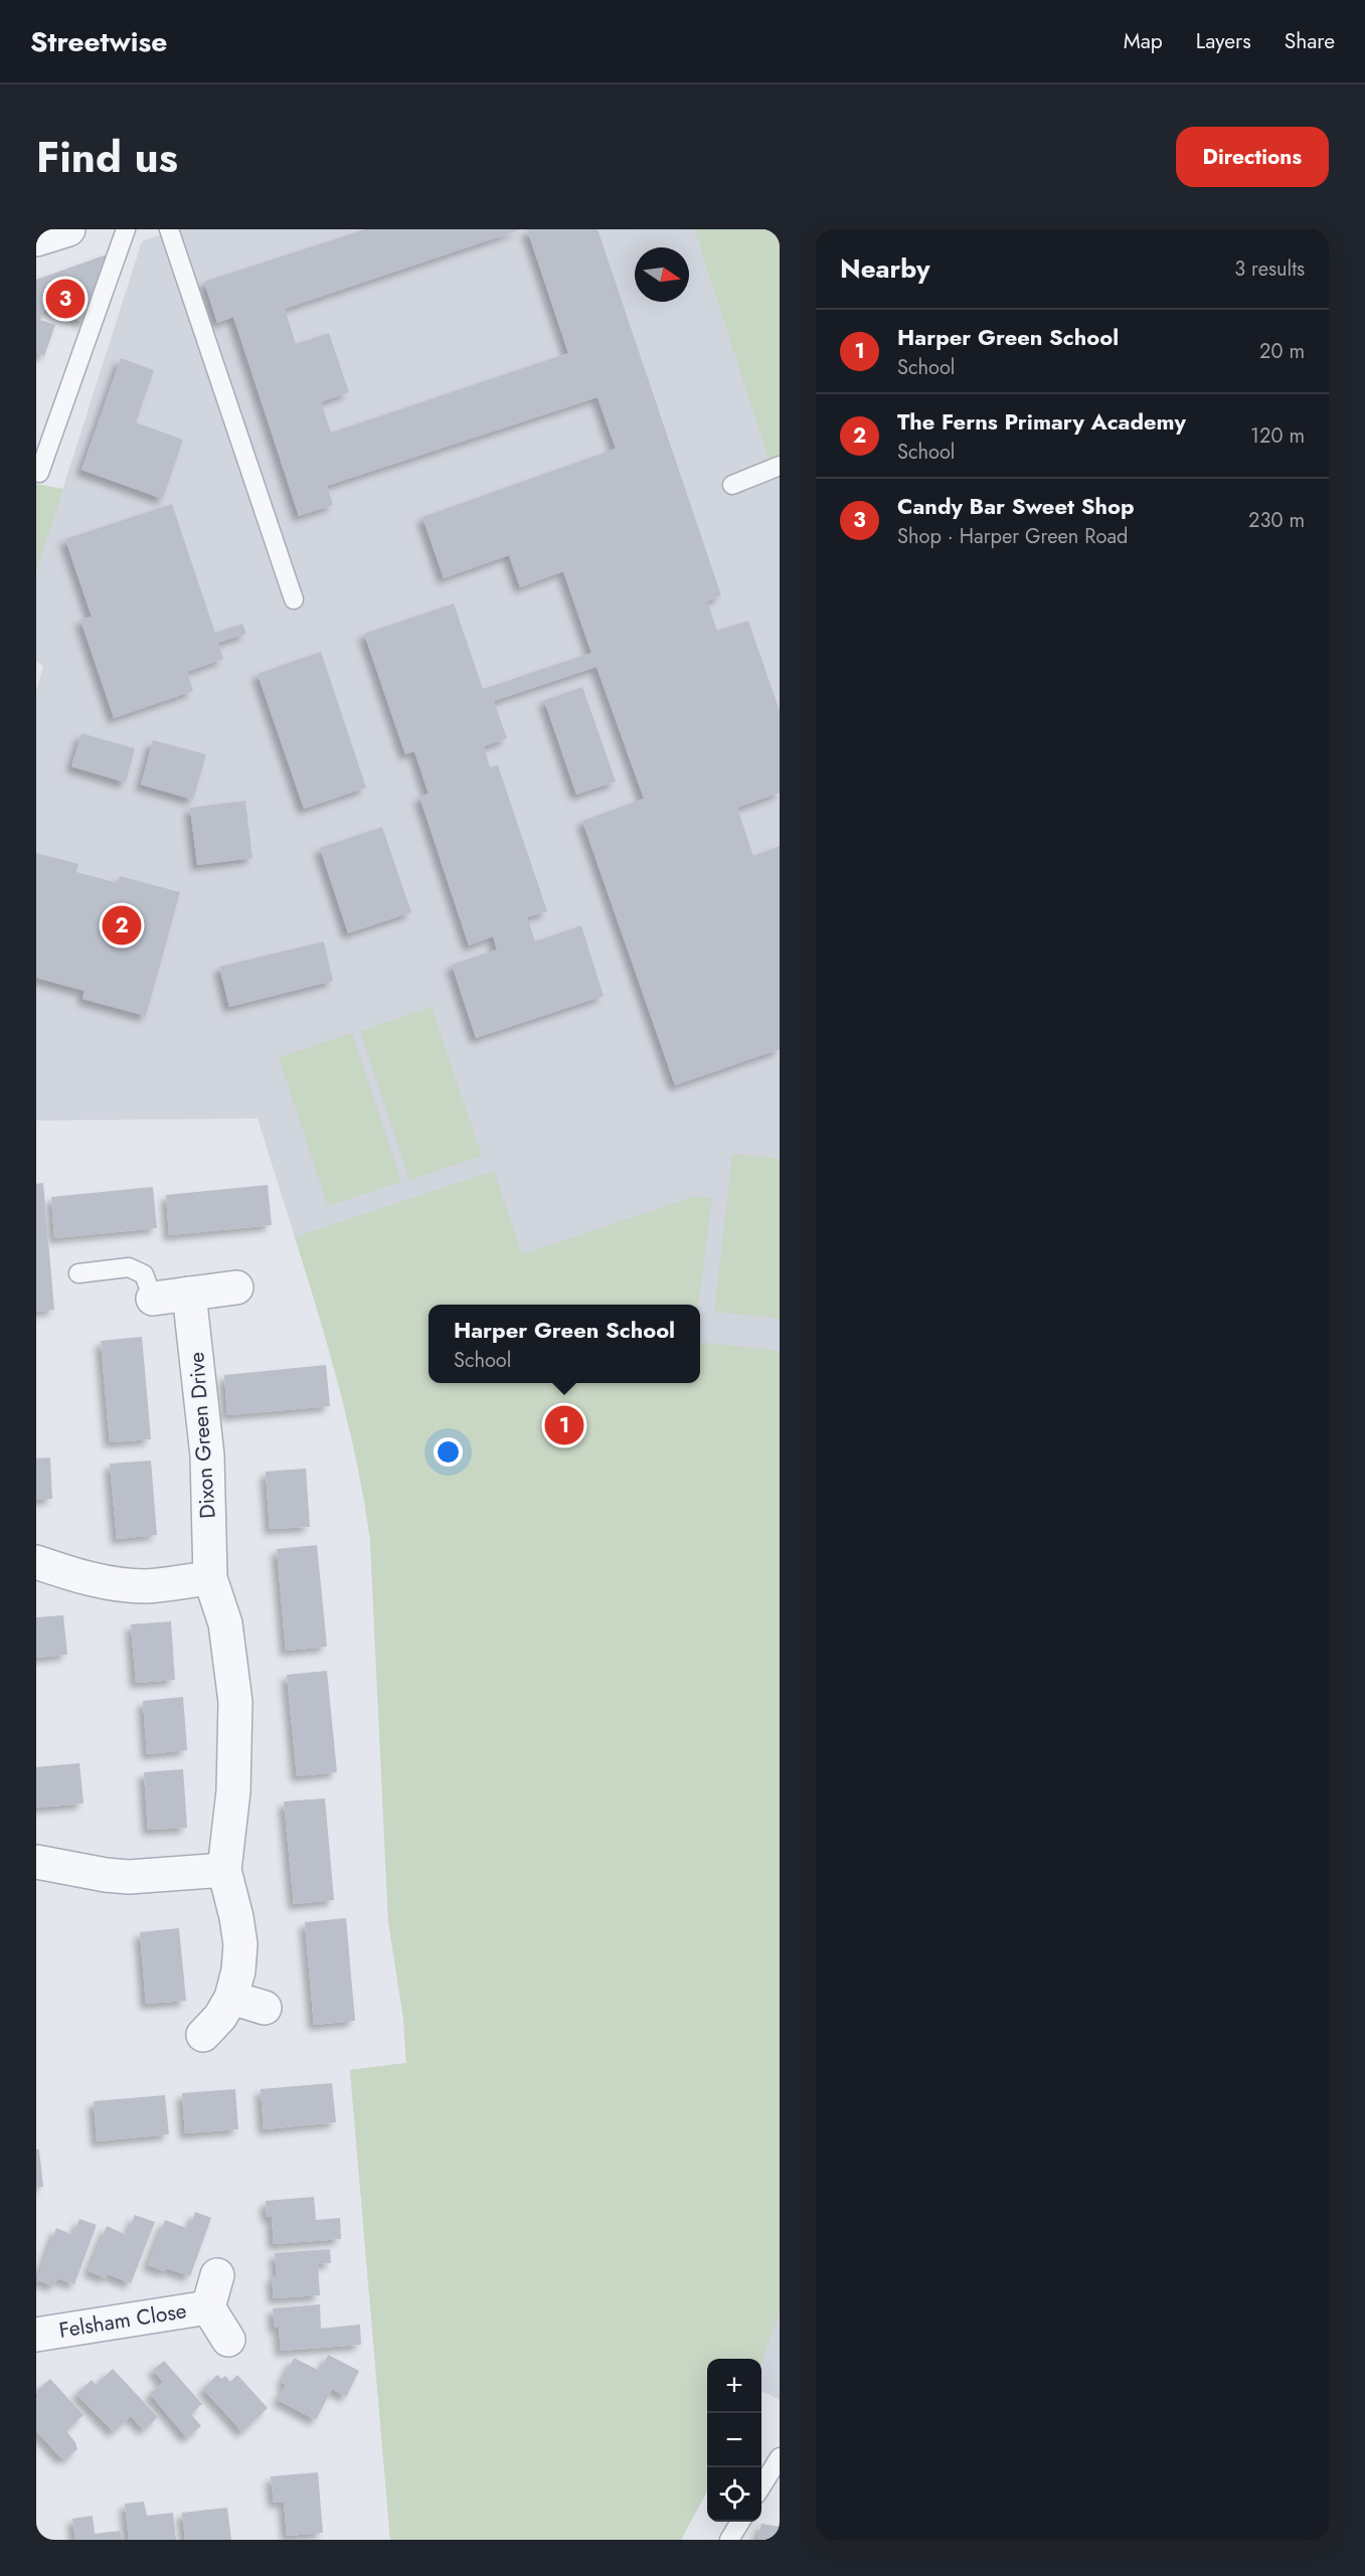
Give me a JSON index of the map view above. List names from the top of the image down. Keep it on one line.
{"streets":{"street":["Dixon Green Drive","Felsham Close"]},"north":"right","page":{"header":"Streetwise","nav":["Map","Layers","Share"],"title":"Find us","buttons":"Directions","heading":["Nearby","3 results"],"pins":["3","2","1"],"list":[{"mark":"1","name":"Harper Green School","note":"School","value":"20 m"},{"mark":"2","name":"The Ferns Primary Academy","note":"School","value":"120 m"},{"mark":"3","name":"Candy Bar Sweet Shop","note":"Shop · Harper Green Road","value":"230 m"}],"popup":["Harper Green School","School"],"map_buttons":["+","−"]}}
